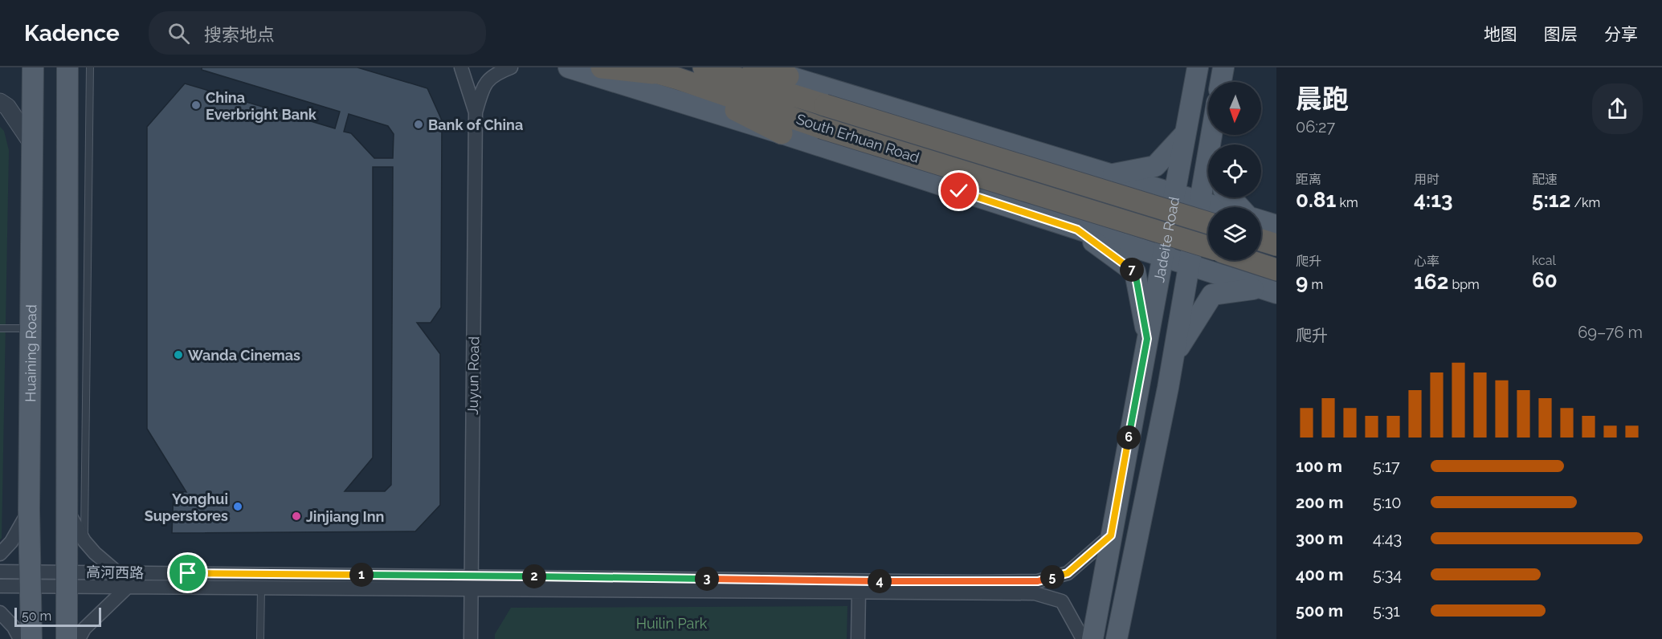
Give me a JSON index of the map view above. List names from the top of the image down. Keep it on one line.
{"streets":{"highway":["South Erhuan Road"],"main road":["Jadeite Road","Huaining Road"],"street":["Juyun Road","高河西路"]},"crossings":[["Jadeite Road","高河西路"],["Huaining Road","高河西路"],["Juyun Road","高河西路"]],"parks":["Huilin Park"],"places":["China Everbright Bank","Bank of China","Wanda Cinemas","Yonghui Superstores","Jinjiang Inn"],"scale_bar":"50 m","north":"bottom","page":{"header":"Kadence","search":"搜索地点","nav":["地图","图层","分享"],"heading":["晨跑","06:27"],"stats":[["距离","0.81 km"],["用时","4:13"],["配速","5:12 /km"],["爬升","9 m"],["心率","162 bpm"],["kcal","60"]],"pins":["7","6","1","2","5","3","4"],"chart":["爬升","69–76 m"],"list":[{"name":"100 m","note":"5:17"},{"name":"200 m","note":"5:10"},{"name":"300 m","note":"4:43"},{"name":"400 m","note":"5:34"},{"name":"500 m","note":"5:31"}],"scale":"50 m"}}
